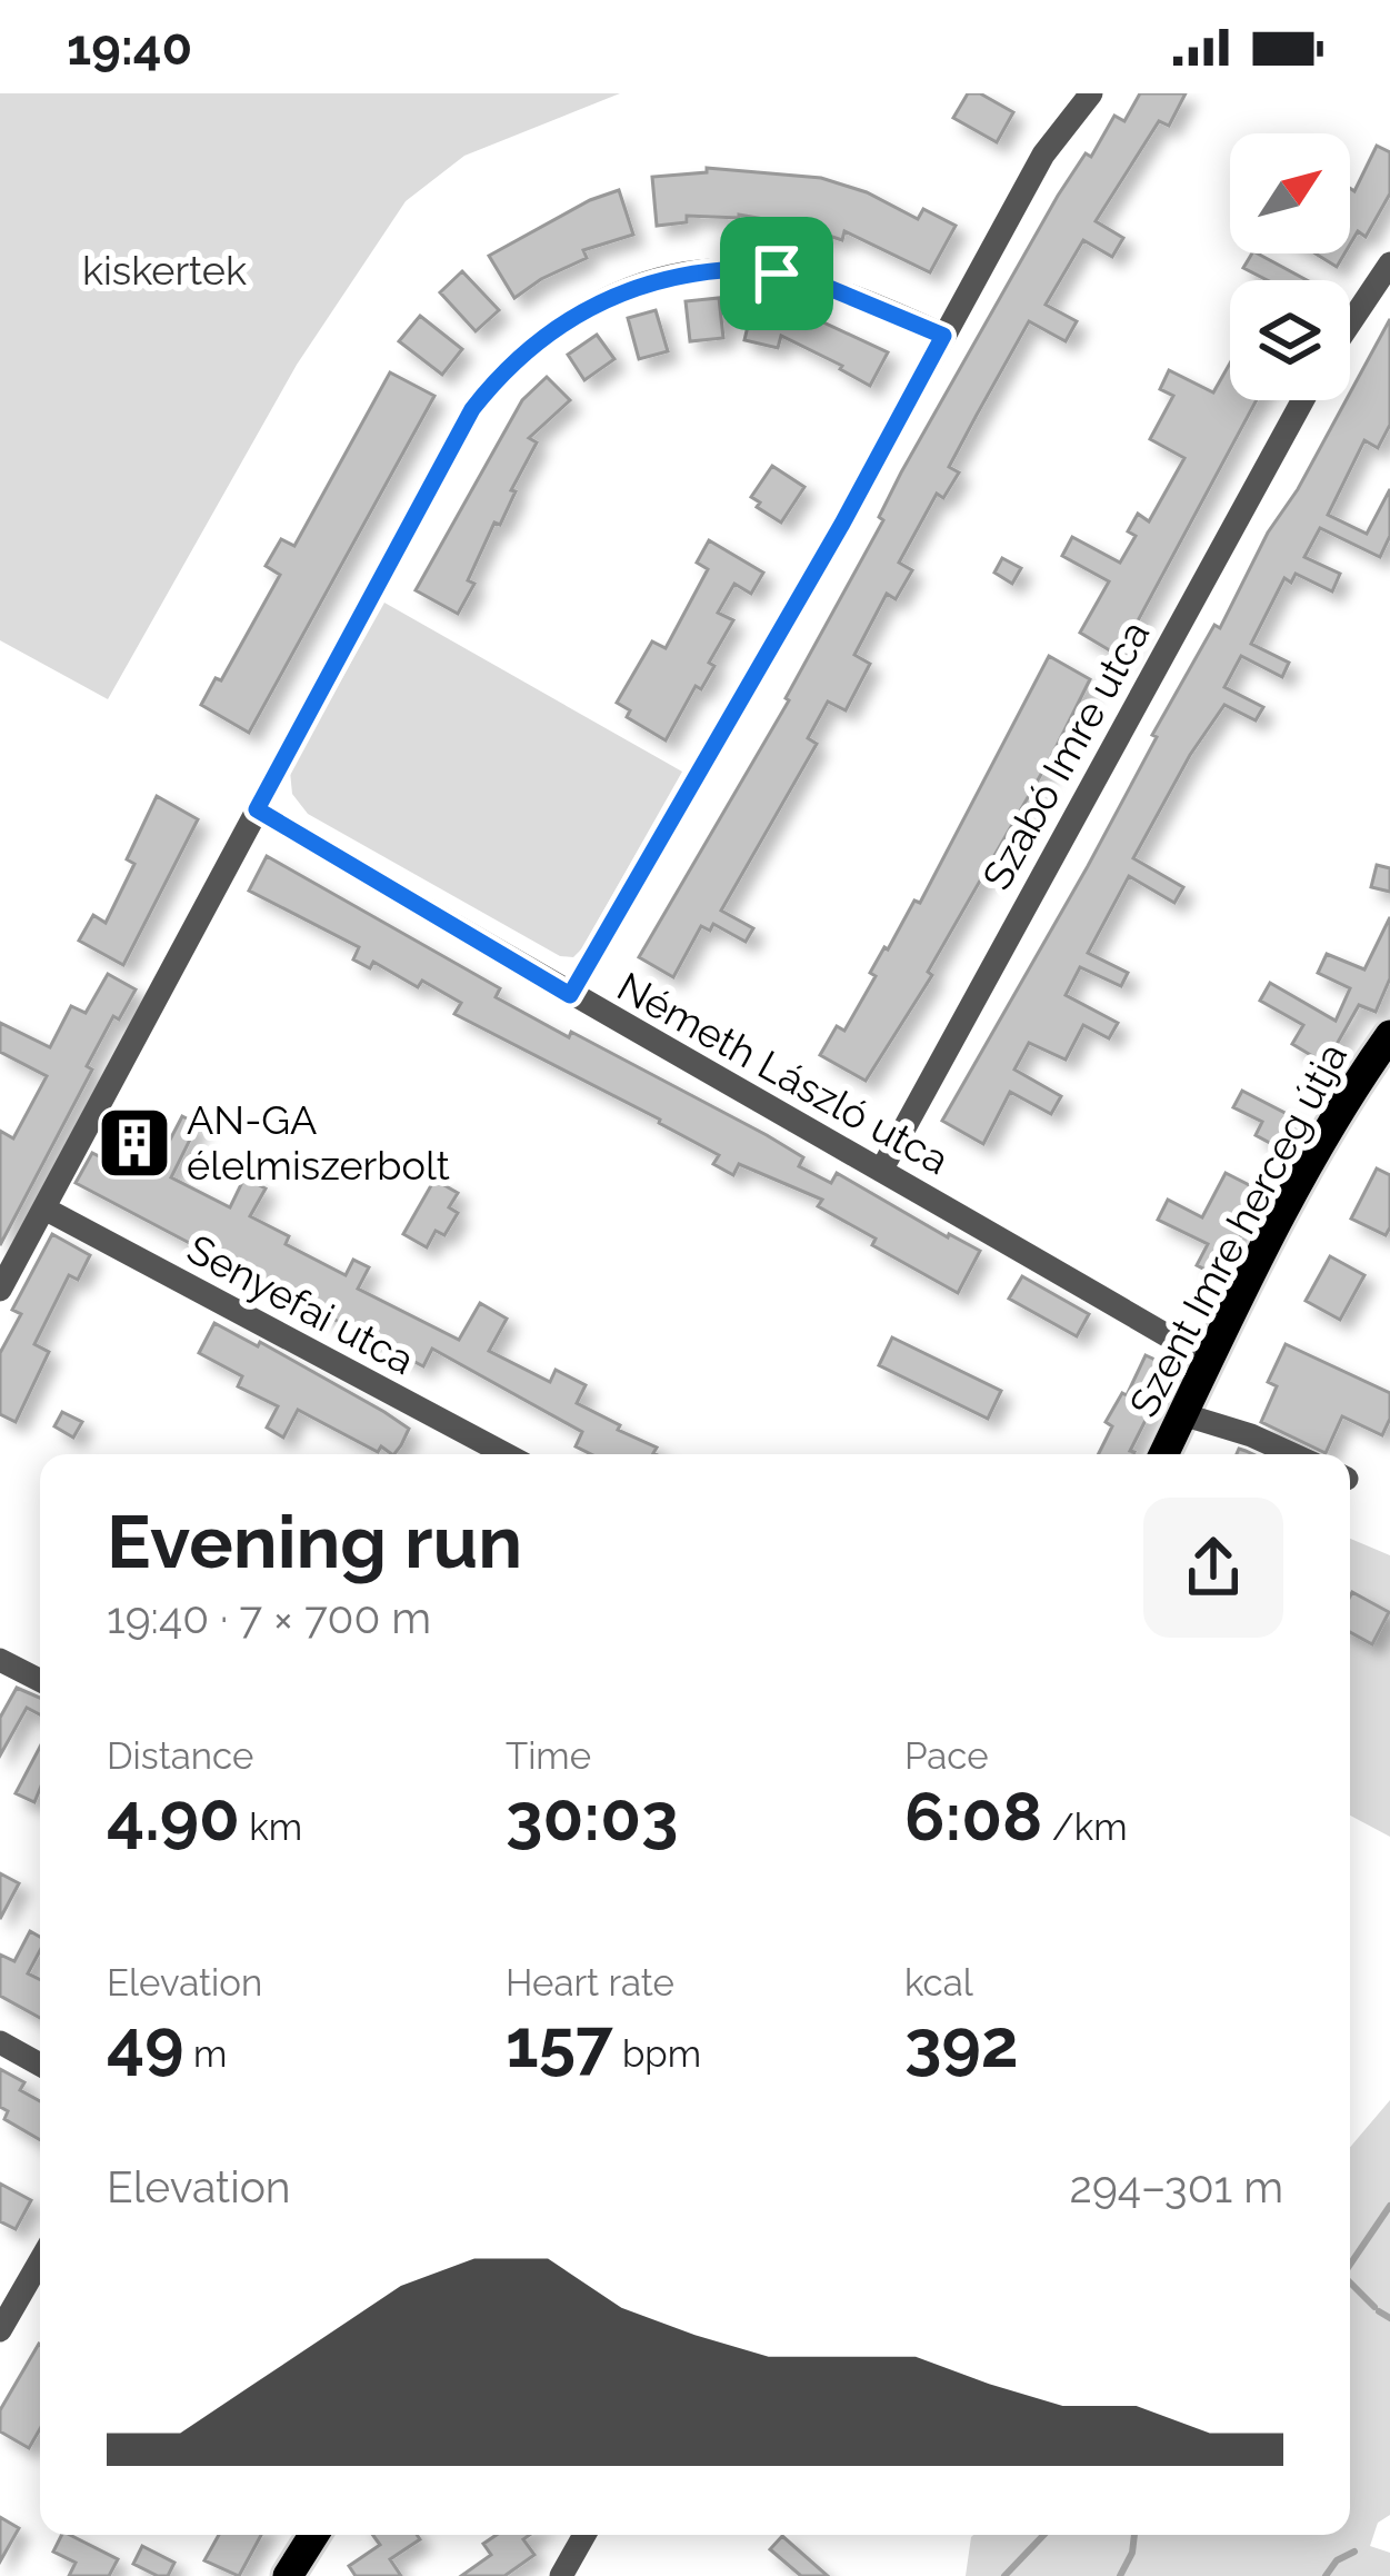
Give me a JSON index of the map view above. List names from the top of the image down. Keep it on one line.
{"streets":{"main road":["Szent Imre herceg útja"],"street":["Szabó Imre utca","Németh László utca","Senyefai utca"]},"crossings":[["Szabó Imre utca","Németh László utca"],["Németh László utca","Szent Imre herceg útja"]],"parks":["kiskertek"],"places":{"building":["AN-GA élelmiszerbolt"]},"north":"top right","page":{"status":"19:40","heading":["Evening run","19:40 · 7 × 700 m"],"stats":[["Distance","4.90 km"],["Time","30:03"],["Pace","6:08 /km"],["Elevation","49 m"],["Heart rate","157 bpm"],["kcal","392"]],"chart":["Elevation","294–301 m"]}}
